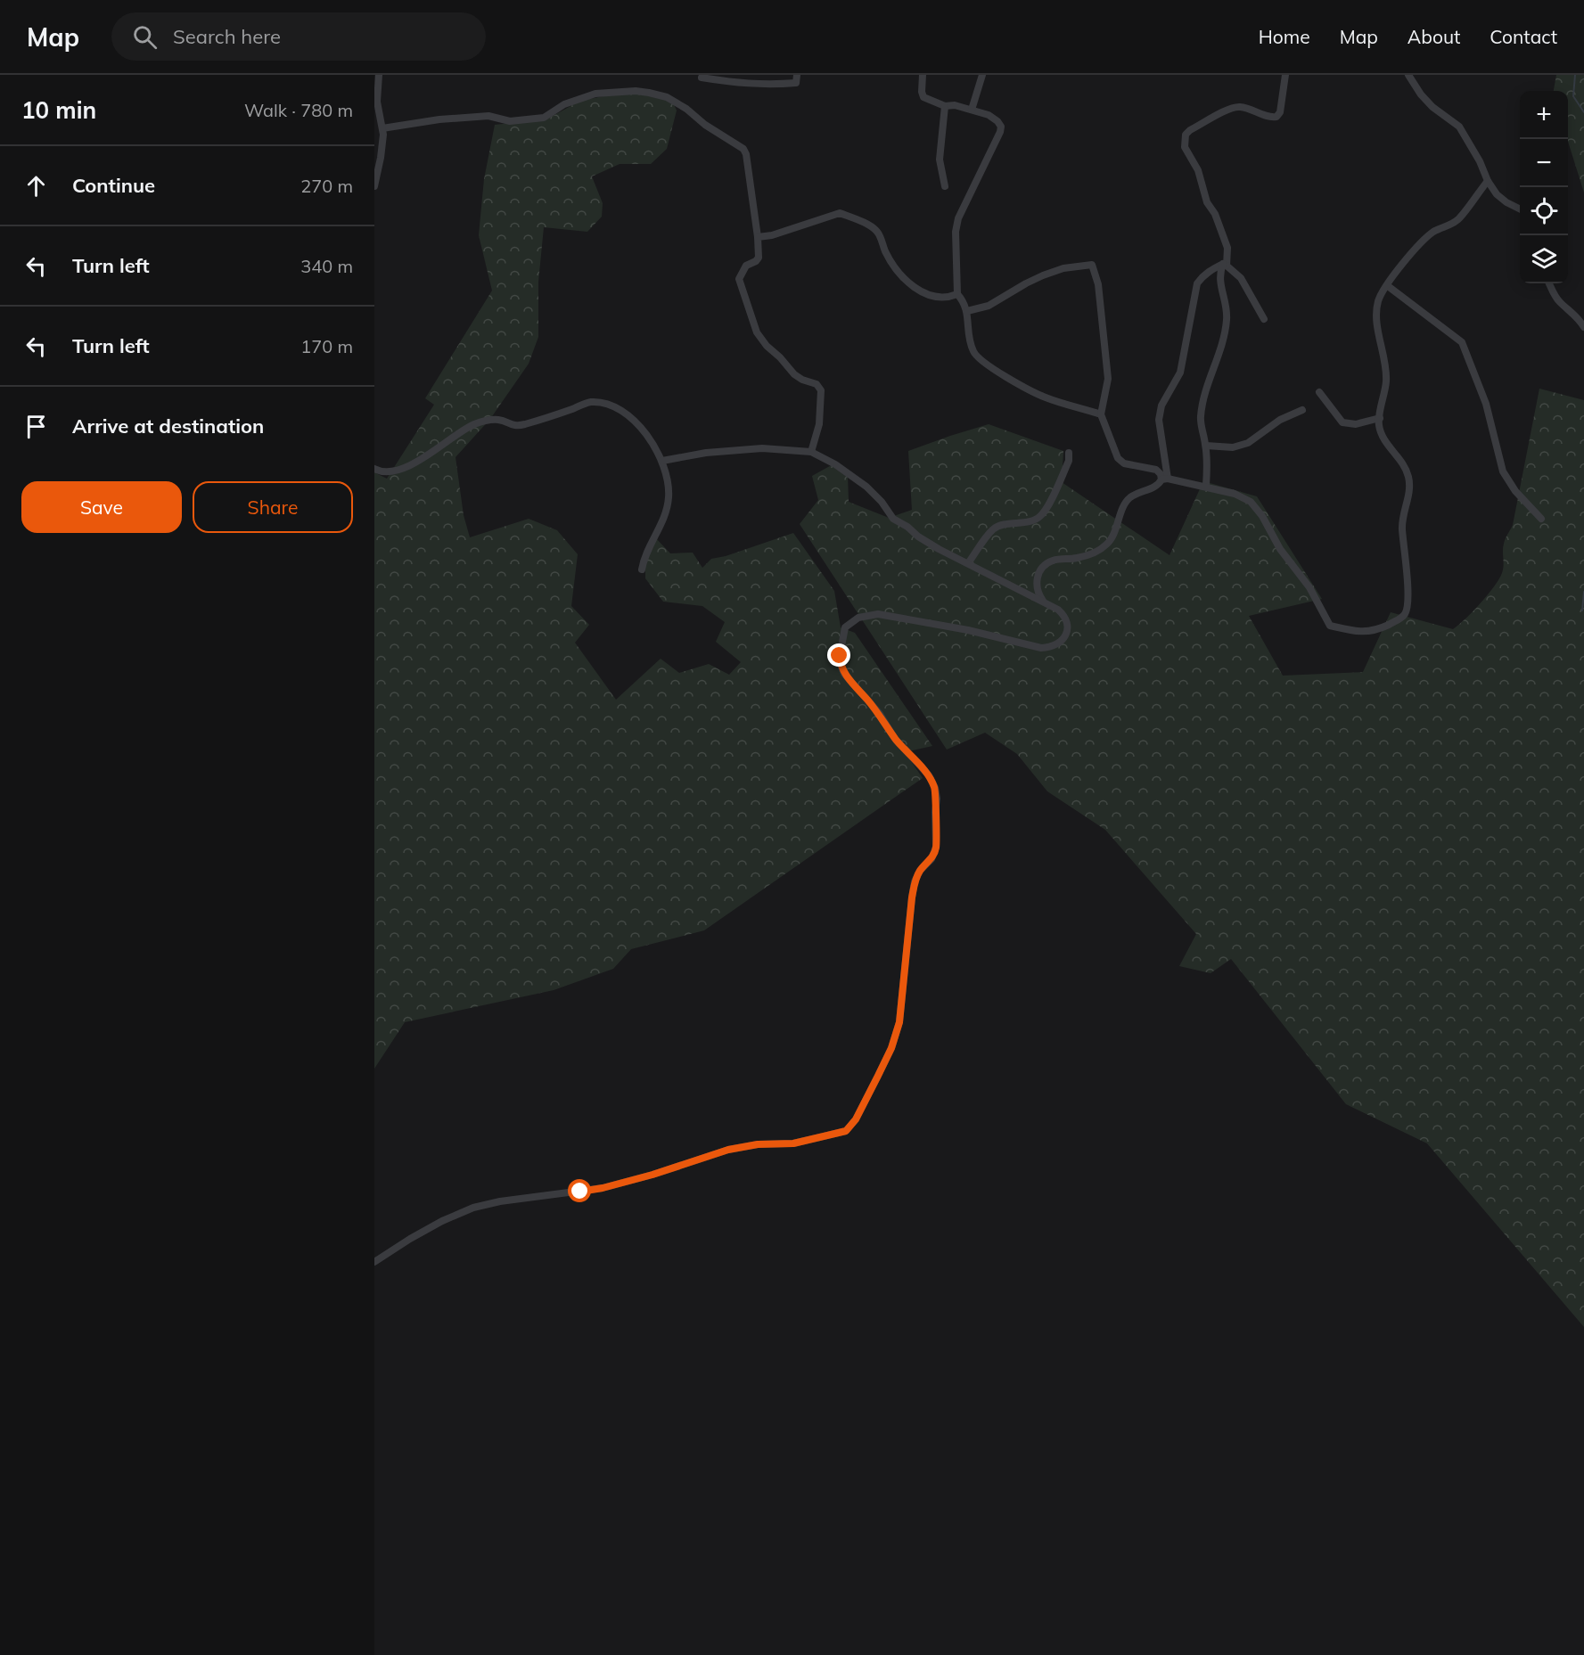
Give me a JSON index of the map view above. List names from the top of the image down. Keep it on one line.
{"page":{"header":"Map","search":"Search here","nav":["Home","Map","About","Contact"],"heading":["10 min","Walk · 780 m"],"map_buttons":["+","−"],"list":[["Continue","270 m"],["Turn left","340 m"],["Turn left","170 m"],"Arrive at destination"],"buttons":["Save","Share"]}}
